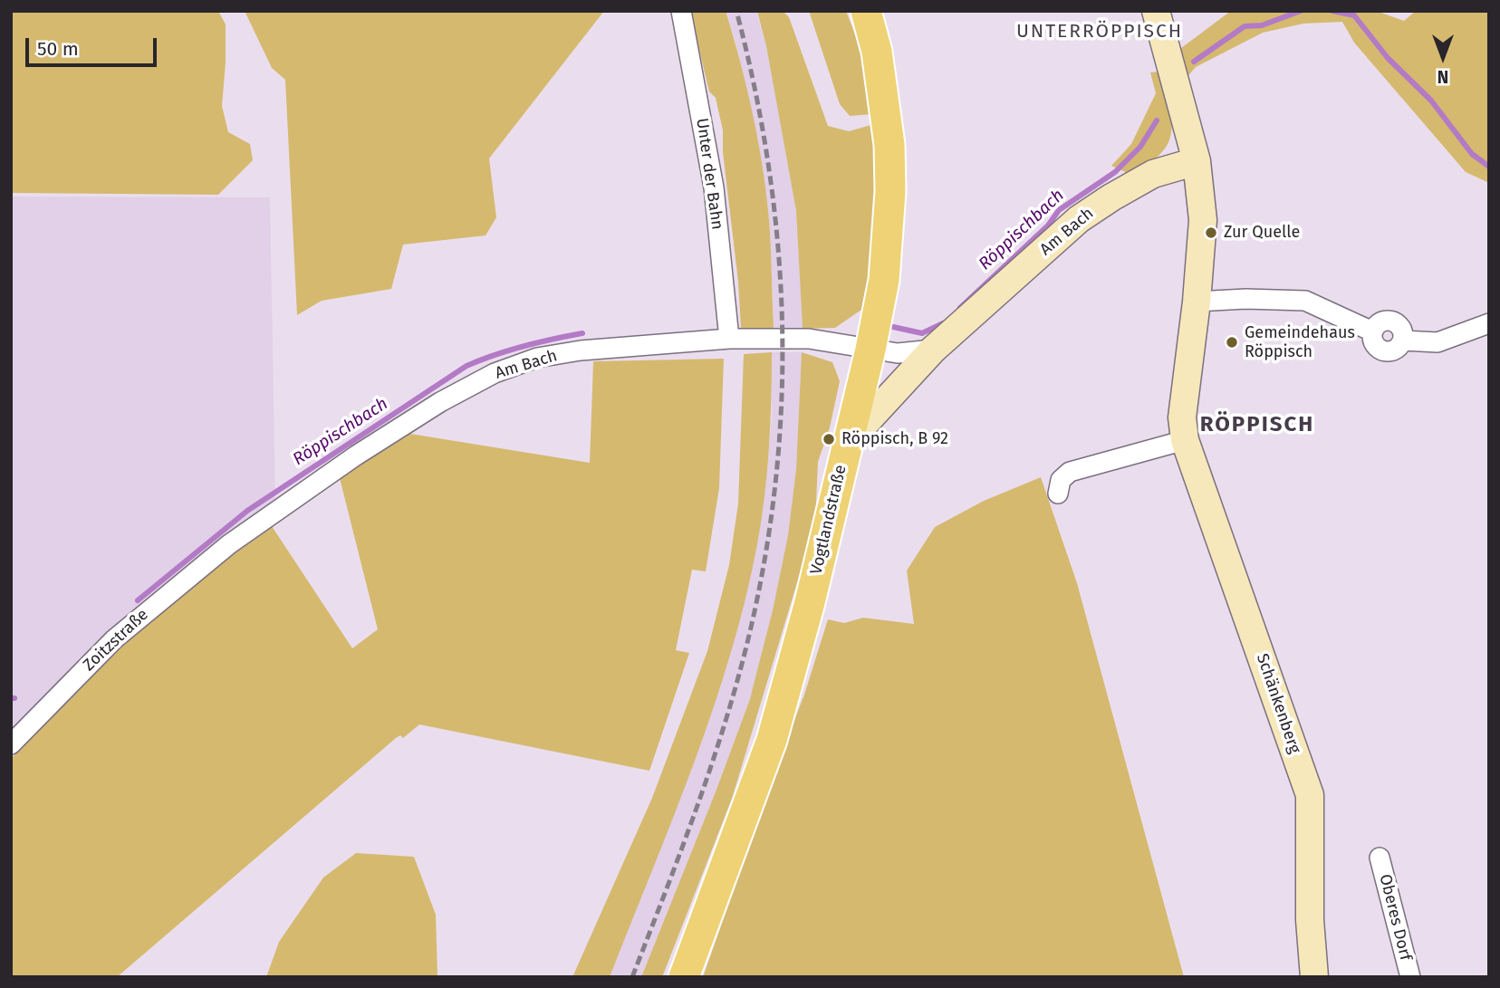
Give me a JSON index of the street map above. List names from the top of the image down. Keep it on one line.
{"streets":{"main road":["Vogtlandstraße"],"street":["Unter der Bahn","Am Bach","Zoitzstraße","Schänkenberg","Oberes Dorf"]},"crossings":[["Unter der Bahn","Am Bach"],["Am Bach","Vogtlandstraße"],["Am Bach","Zoitzstraße"],["Am Bach","Schänkenberg"]],"districts":["UNTERRÖPPISCH","RÖPPISCH"],"water":["Röppischbach"],"places":["Zur Quelle","Gemeindehaus Röppisch","Röppisch, B 92"],"scale_bar":"50 m","north":"bottom"}
